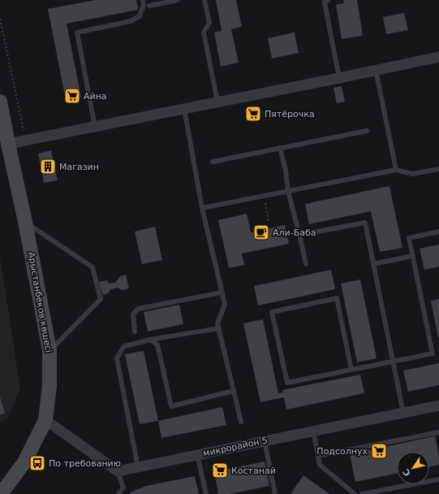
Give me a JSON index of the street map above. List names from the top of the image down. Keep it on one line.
{"streets":{"street":["Арыстанбеков көшесі","микрорайон 5"]},"places":{"supermarket":["Айна","Пятёрочка","Подсолнух","Костанай"],"building":["Магазин"],"cafe":["Али-Баба"],"bus stop":["По требованию"]},"north":"bottom left"}
